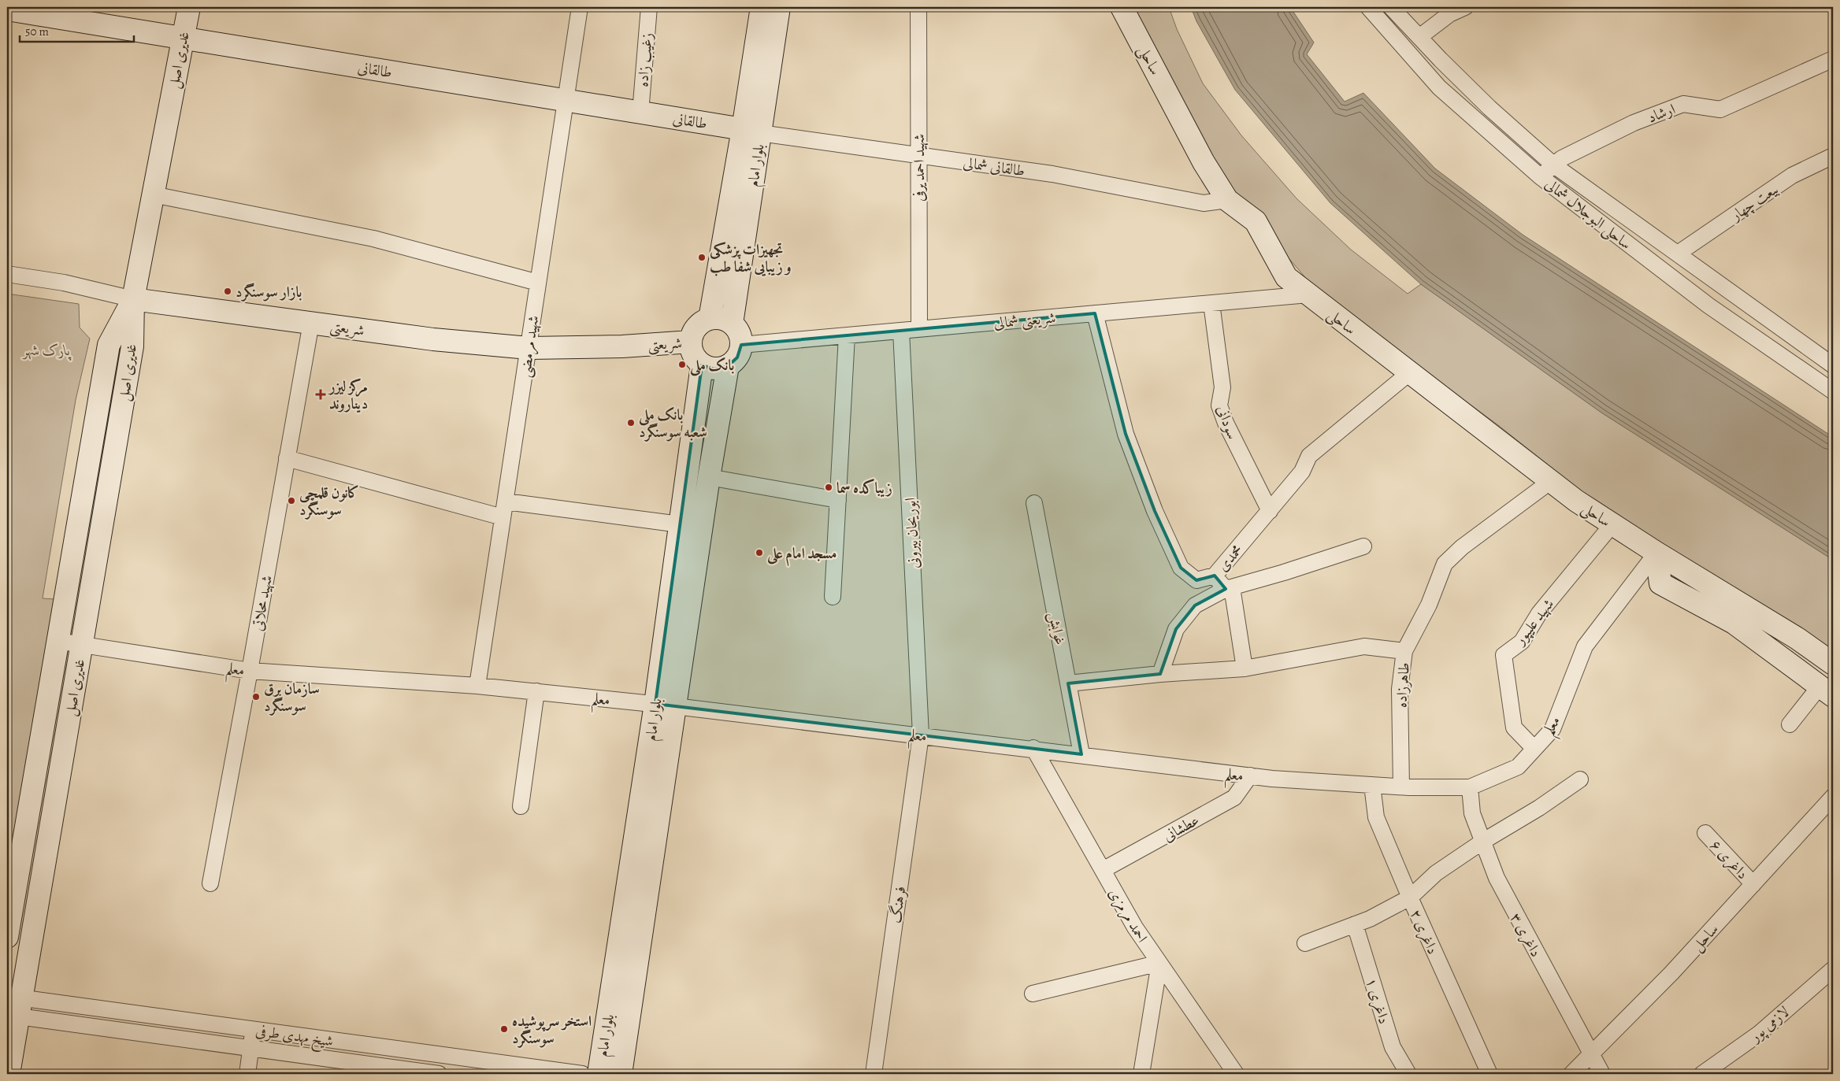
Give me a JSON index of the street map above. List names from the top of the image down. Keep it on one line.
{"streets":{"main road":["غدیری اصل","ساحلی","طالقانی","بلوار امام","شریعتی"],"street":["زغیب زاده","ارشاد","طالقانی شمالی","شهید احمد یرفی","بیعت چهار","ساحلی البوجلال شمالی","شریعتی شمالی","شهید مرمضی","سودانی","ابوریحان بیرونی","محمدی","شهید محلاتی","شهید علیپور","غوابش","معلم","طاهرزاده","عطشانی","داغری ۶","فرهنگ","احمد مرمزی","داغری ۲","داغری ۳","ساحل","داغری ۱","لازمی پور","شیخ مهدی طرفی"]},"crossings":[["غدیری اصل","طالقانی"],["غدیری اصل","شریعتی"],["غدیری اصل","معلم"],["غدیری اصل","شیخ مهدی طرفی"],["زغیب زاده","طالقانی"],["ساحلی","طالقانی شمالی"],["ساحلی","شریعتی شمالی"],["ساحلی","محمدی"],["ساحلی","شهید علیپور"],["ساحلی","معلم"],["طالقانی","بلوار امام"],["طالقانی","طالقانی شمالی"],["طالقانی","شهید مرمضی"],["ارشاد","ساحلی البوجلال شمالی"],["بلوار امام","طالقانی شمالی"],["بلوار امام","شریعتی شمالی"],["بلوار امام","شریعتی"],["بلوار امام","معلم"],["طالقانی شمالی","شهید احمد یرفی"],["شهید احمد یرفی","شریعتی شمالی"],["بیعت چهار","ساحلی البوجلال شمالی"],["شریعتی شمالی","شریعتی"],["شریعتی شمالی","سودانی"],["شریعتی شمالی","ابوریحان بیرونی"],["شریعتی شمالی","محمدی"],["شریعتی","شهید مرمضی"],["شریعتی","شهید محلاتی"],["شهید مرمضی","معلم"],["سودانی","محمدی"],["ابوریحان بیرونی","معلم"],["ابوریحان بیرونی","فرهنگ"],["شهید محلاتی","معلم"],["شهید علیپور","معلم"],["غوابش","معلم"],["غوابش","طاهرزاده"],["معلم","طاهرزاده"],["معلم","عطشانی"],["معلم","فرهنگ"],["معلم","احمد مرمزی"],["معلم","داغری ۲"],["معلم","داغری ۳"],["عطشانی","احمد مرمزی"],["داغری ۶","ساحل"],["داغری ۳","ساحل"]],"parks":["پارک شهر"],"places":{"other":["تجهیزات پزشکی و زیبایی شفا طب","بازار سوسنگرد","بانک ملی","بانک ملی شعبه سوسنگرد","زیباکده سما","کانون قلمچی سوسنگرد","مسجد امام علی","سازمان برق سوسنگرد","استخر سرپوشیده سوسنگرد"],"health":["مرکز لیزر دیناروند"]},"scale_bar":"50 m"}
